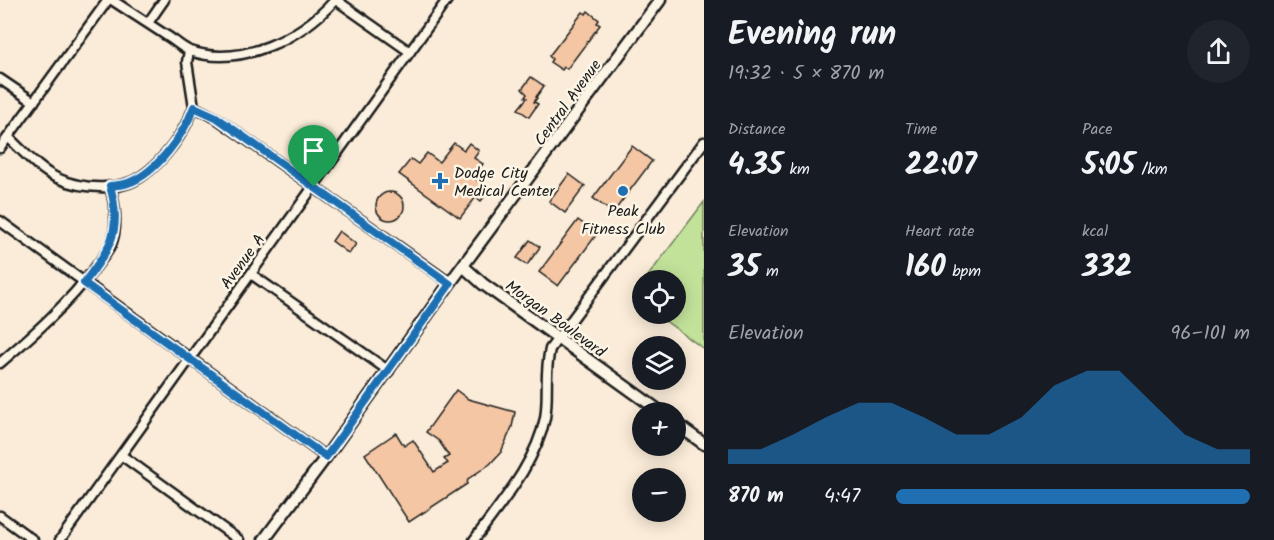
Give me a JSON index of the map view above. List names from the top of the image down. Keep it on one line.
{"streets":{"street":["Central Avenue","Avenue A","Morgan Boulevard"]},"crossings":[["Central Avenue","Morgan Boulevard"]],"places":{"health":["Dodge City Medical Center"],"other":["Peak Fitness Club"]},"page":{"heading":["Evening run","19:32 · 5 × 870 m"],"stats":[["Distance","4.35 km"],["Time","22:07"],["Pace","5:05 /km"],["Elevation","35 m"],["Heart rate","160 bpm"],["kcal","332"]],"map_buttons":["+","−"],"chart":["Elevation","96–101 m"],"list":[{"name":"870 m","note":"4:47"}]}}
